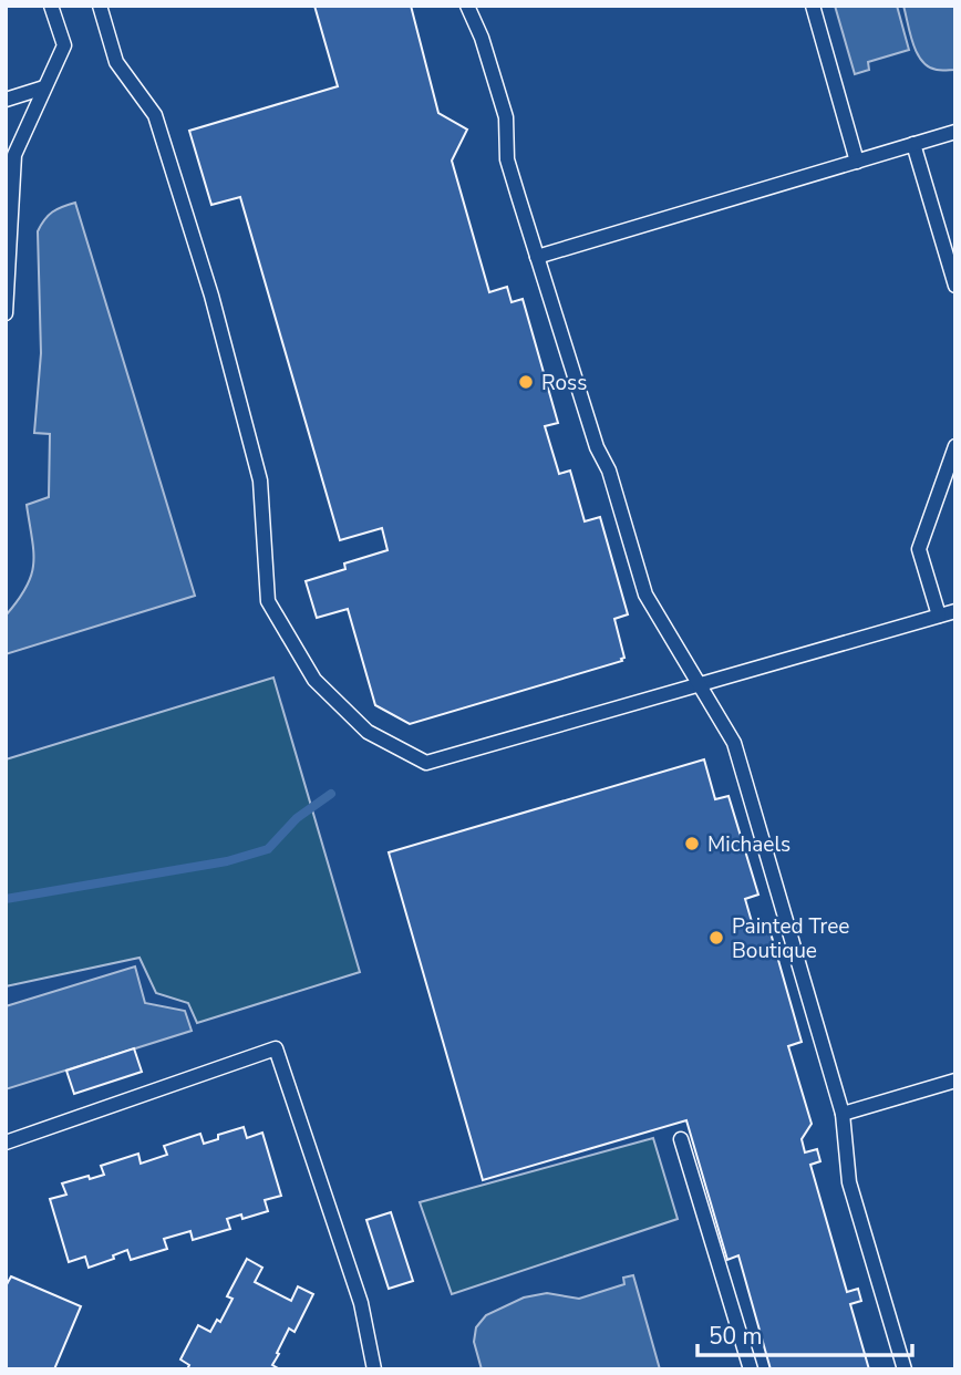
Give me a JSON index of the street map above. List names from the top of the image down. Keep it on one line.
{"places":["Ross","Michaels","Painted Tree Boutique"],"scale_bar":"50 m"}
